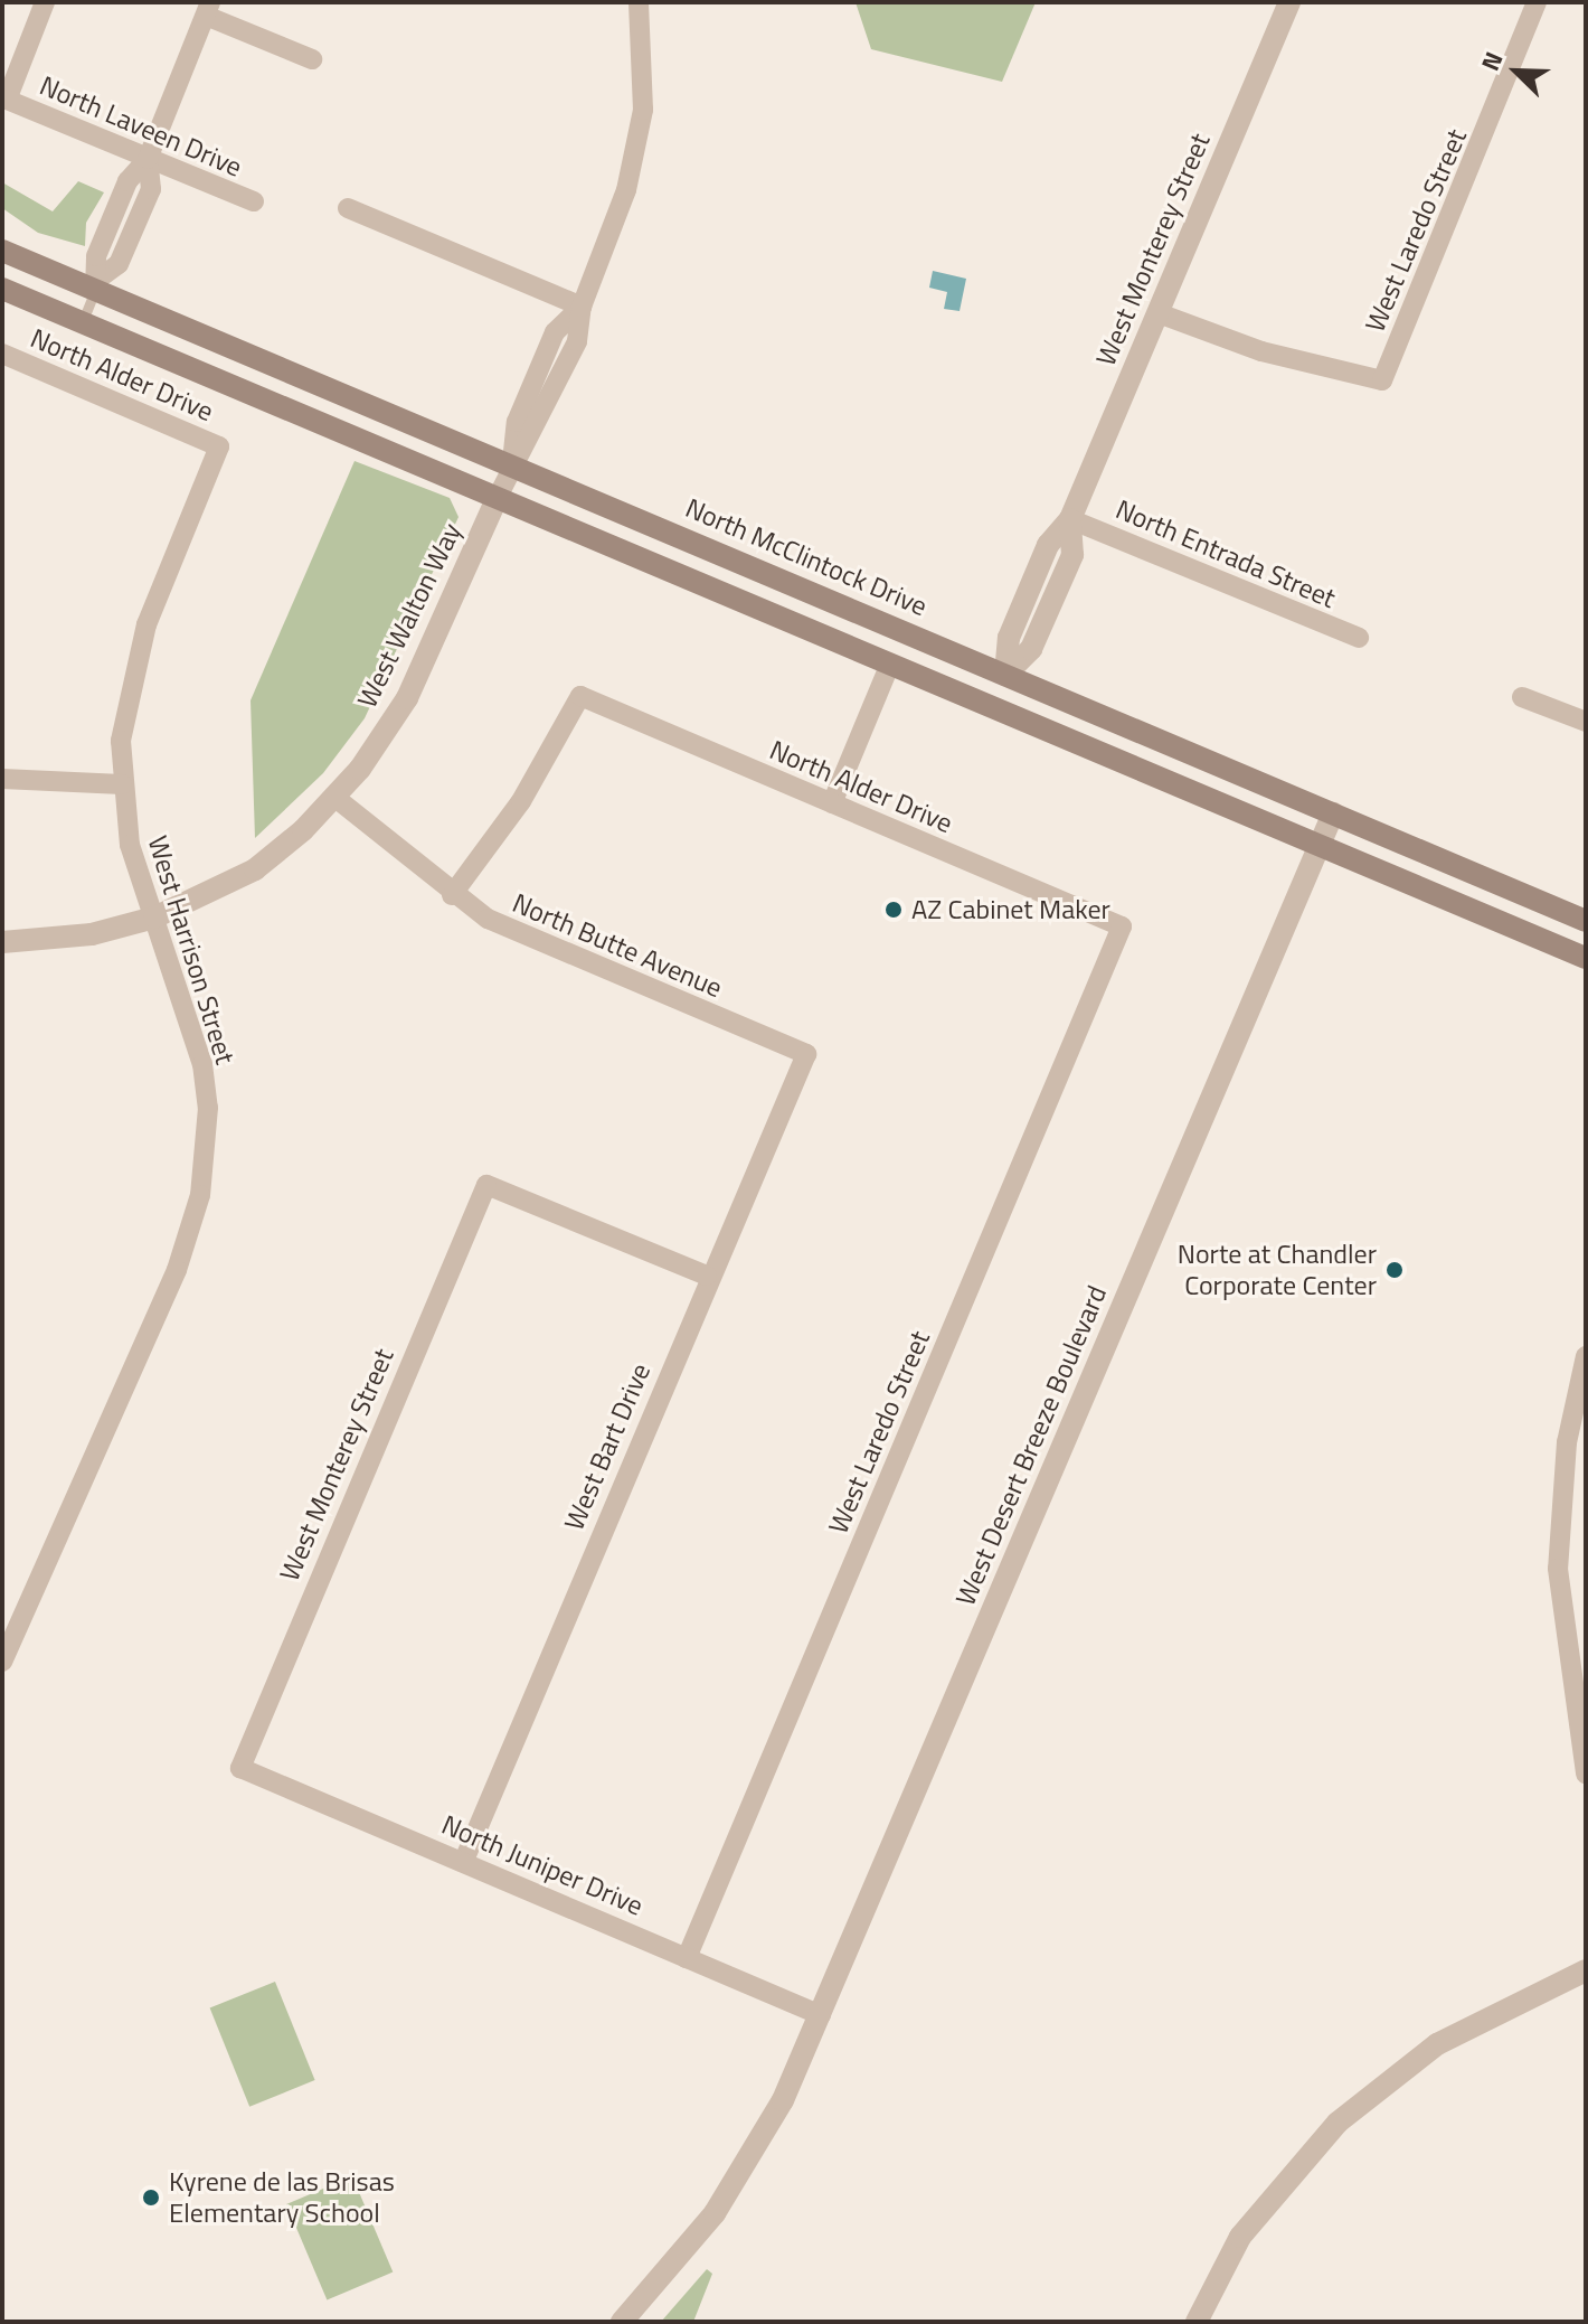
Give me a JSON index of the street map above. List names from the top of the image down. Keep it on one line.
{"streets":{"main road":["North McClintock Drive"],"street":["North Laveen Drive","West Laredo Street","West Monterey Street","North Alder Drive","North Entrada Street","West Walton Way","North Butte Avenue","West Harrison Street","West Desert Breeze Boulevard","West Bart Drive","North Juniper Drive"]},"crossings":[["West Laredo Street","West Monterey Street"],["West Laredo Street","North Alder Drive"],["West Laredo Street","North Juniper Drive"],["West Monterey Street","North Entrada Street"],["West Monterey Street","North McClintock Drive"],["West Monterey Street","West Bart Drive"],["West Monterey Street","North Juniper Drive"],["North Alder Drive","North Butte Avenue"],["North Alder Drive","West Harrison Street"],["North McClintock Drive","West Desert Breeze Boulevard"],["West Walton Way","North Butte Avenue"],["West Walton Way","West Harrison Street"],["North Butte Avenue","West Bart Drive"],["West Desert Breeze Boulevard","North Juniper Drive"],["West Bart Drive","North Juniper Drive"]],"places":["AZ Cabinet Maker","Norte at Chandler Corporate Center","Kyrene de las Brisas Elementary School"],"north":"top left"}
